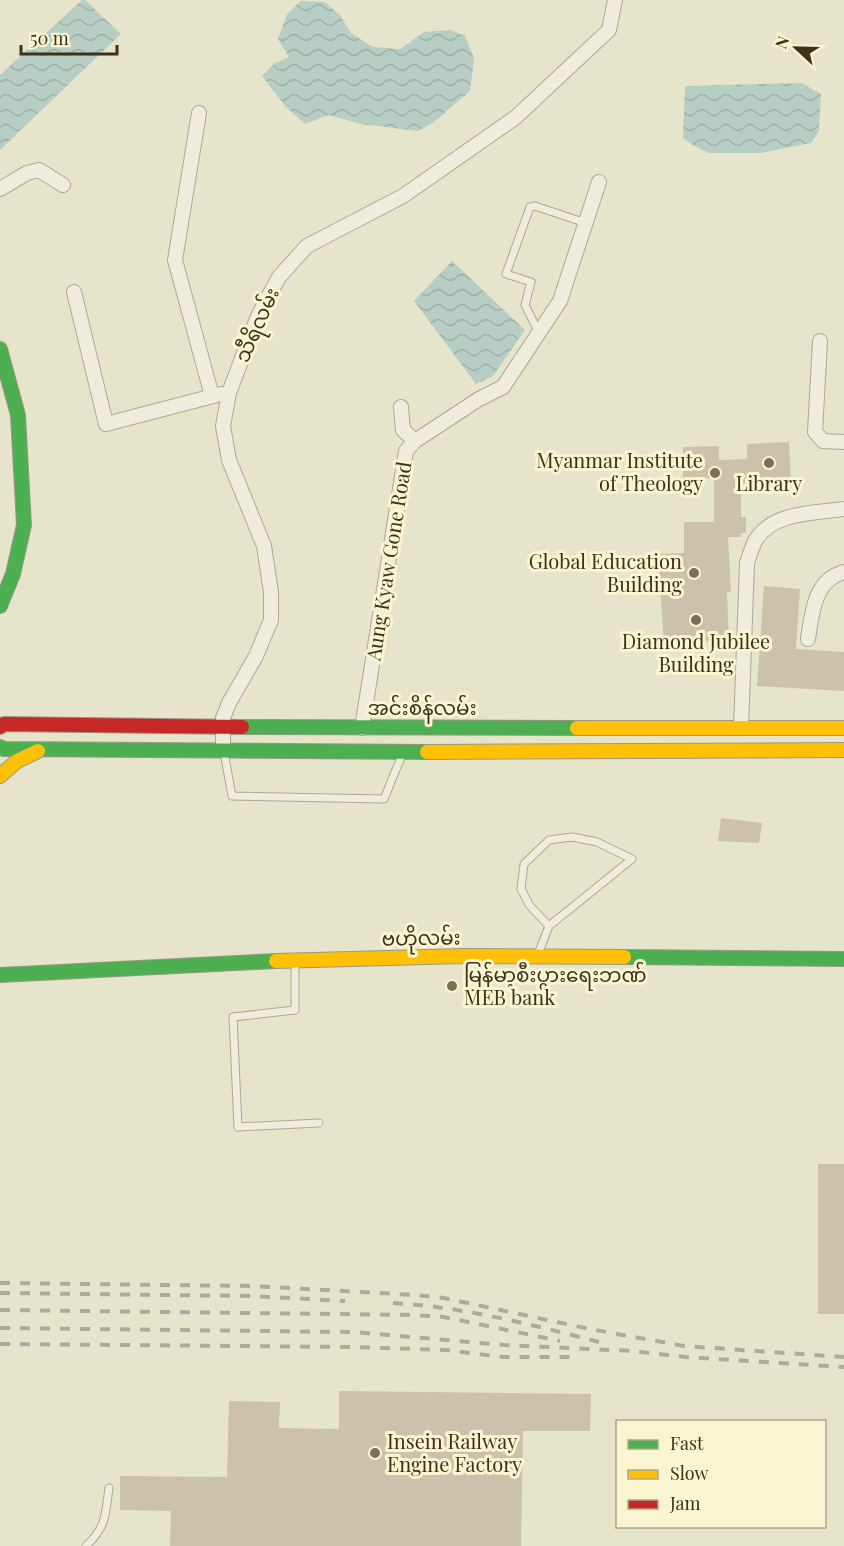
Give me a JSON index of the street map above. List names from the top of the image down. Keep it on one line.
{"streets":{"main road":["အင်းစိန်လမ်း","ဗဟိုလမ်း"],"street":["သီရိလမ်း","Aung Kyaw Gone Road"]},"crossings":[["သီရိလမ်း","အင်းစိန်လမ်း"],["Aung Kyaw Gone Road","အင်းစိန်လမ်း"]],"places":["Library","Myanmar Institute of Theology","Global Education Building","Diamond Jubilee Building","မြန်မာ့စီးပွားရေးဘဏ် MEB bank","Insein Railway Engine Factory"],"legend":["Fast","Slow","Jam"],"scale_bar":"50 m","north":"left"}
